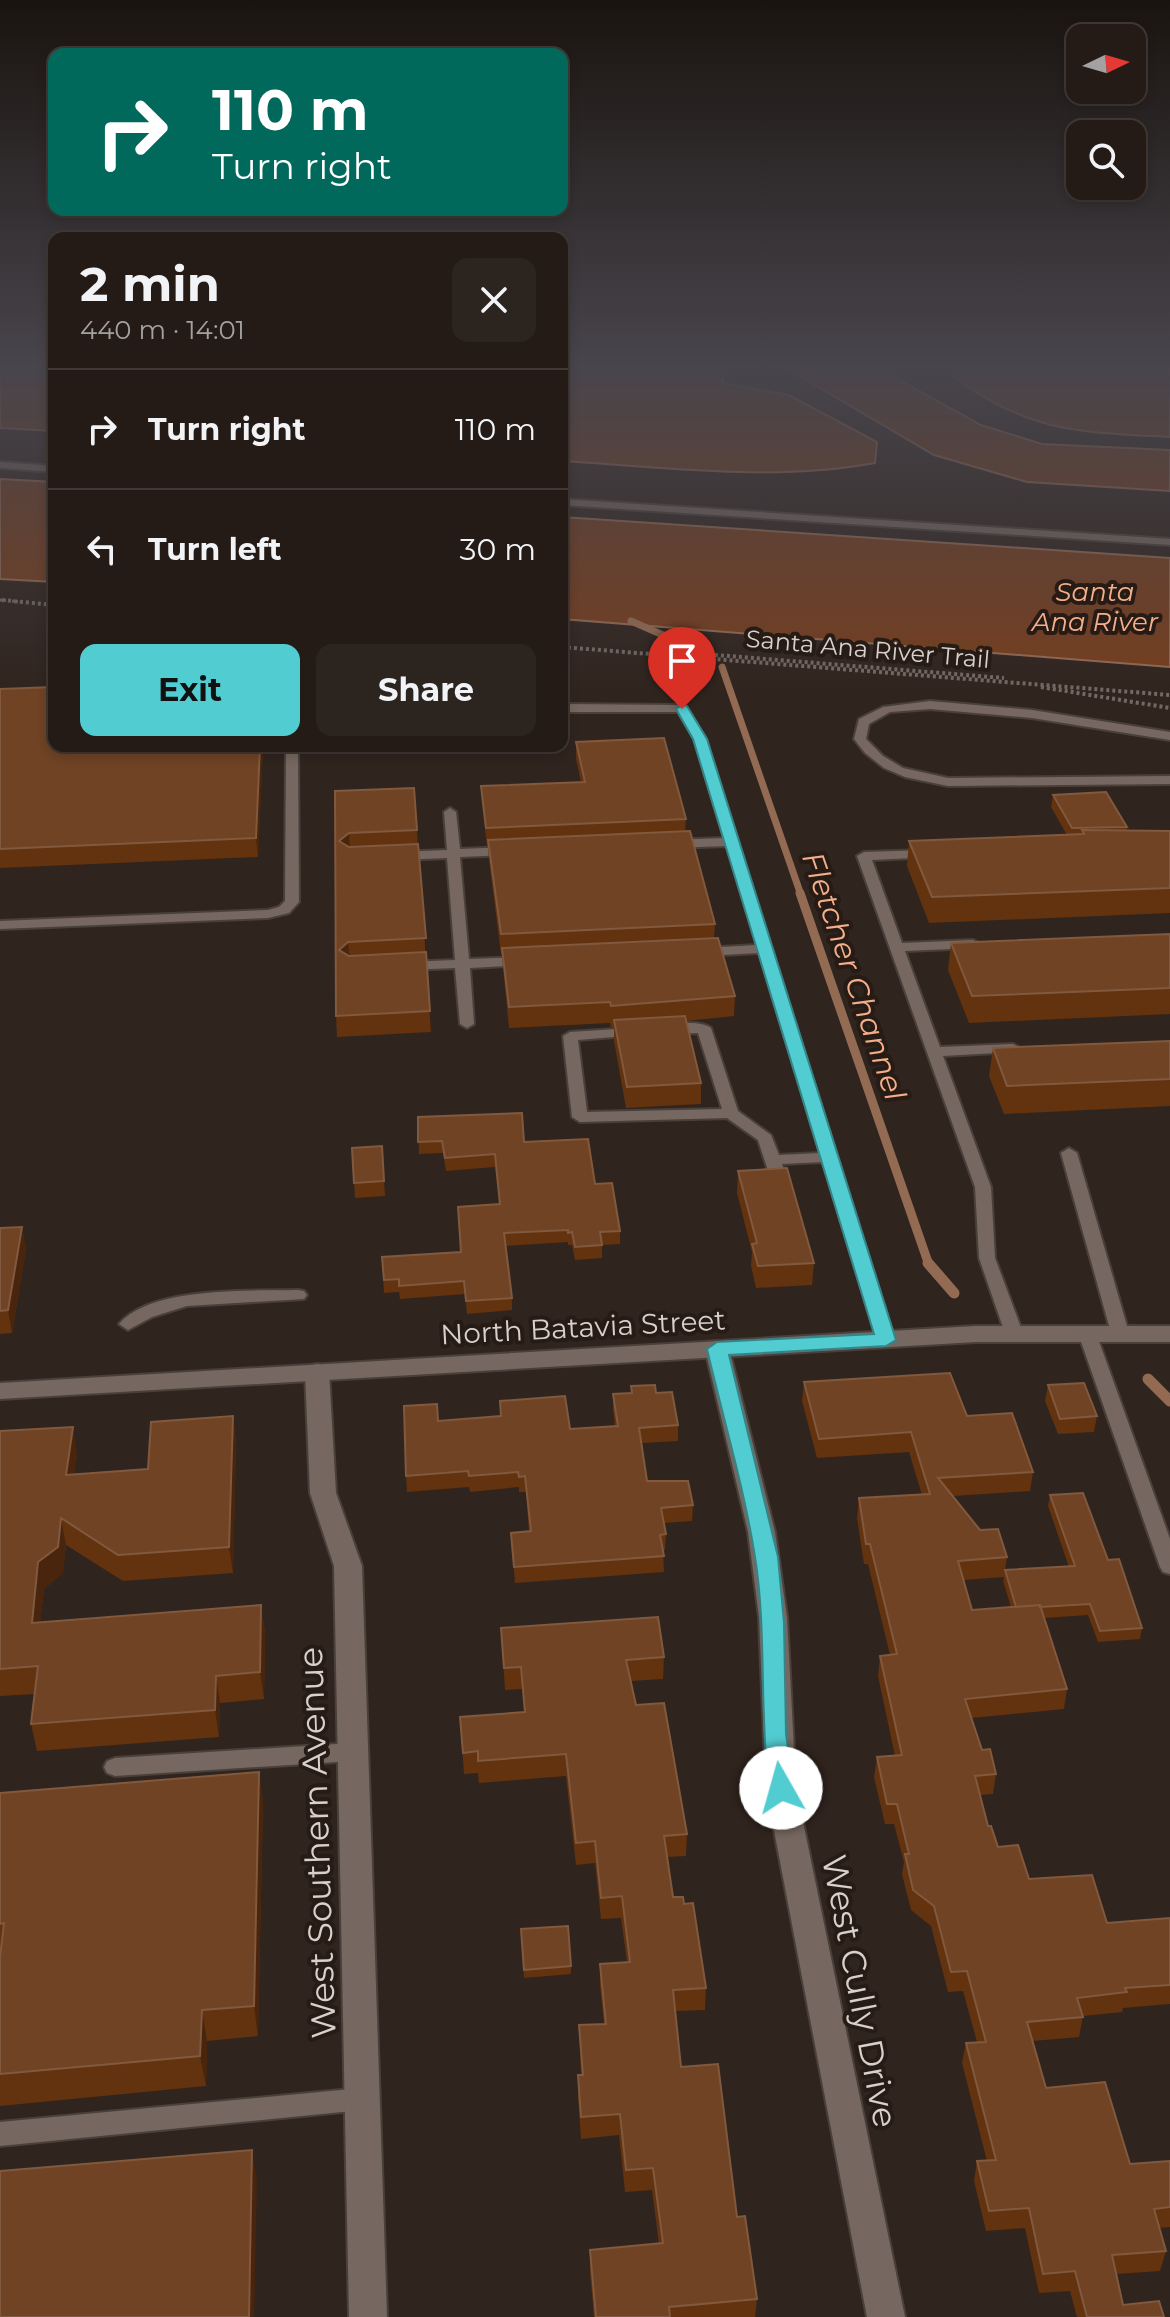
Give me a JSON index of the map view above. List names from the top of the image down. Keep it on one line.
{"streets":{"street":["North Batavia Street","West Southern Avenue","West Cully Drive"],"path":["Santa Ana River Trail"]},"crossings":[["North Batavia Street","West Southern Avenue"],["North Batavia Street","West Cully Drive"]],"water":["Santa Ana River","Fletcher Channel"],"north":"right","page":{"turn":["110 m","Turn right"],"heading":["2 min","440 m · 14:01"],"list":[{"name":"Turn right","value":"110 m"},{"name":"Turn left","value":"30 m"}],"buttons":["Exit","Share"]}}
